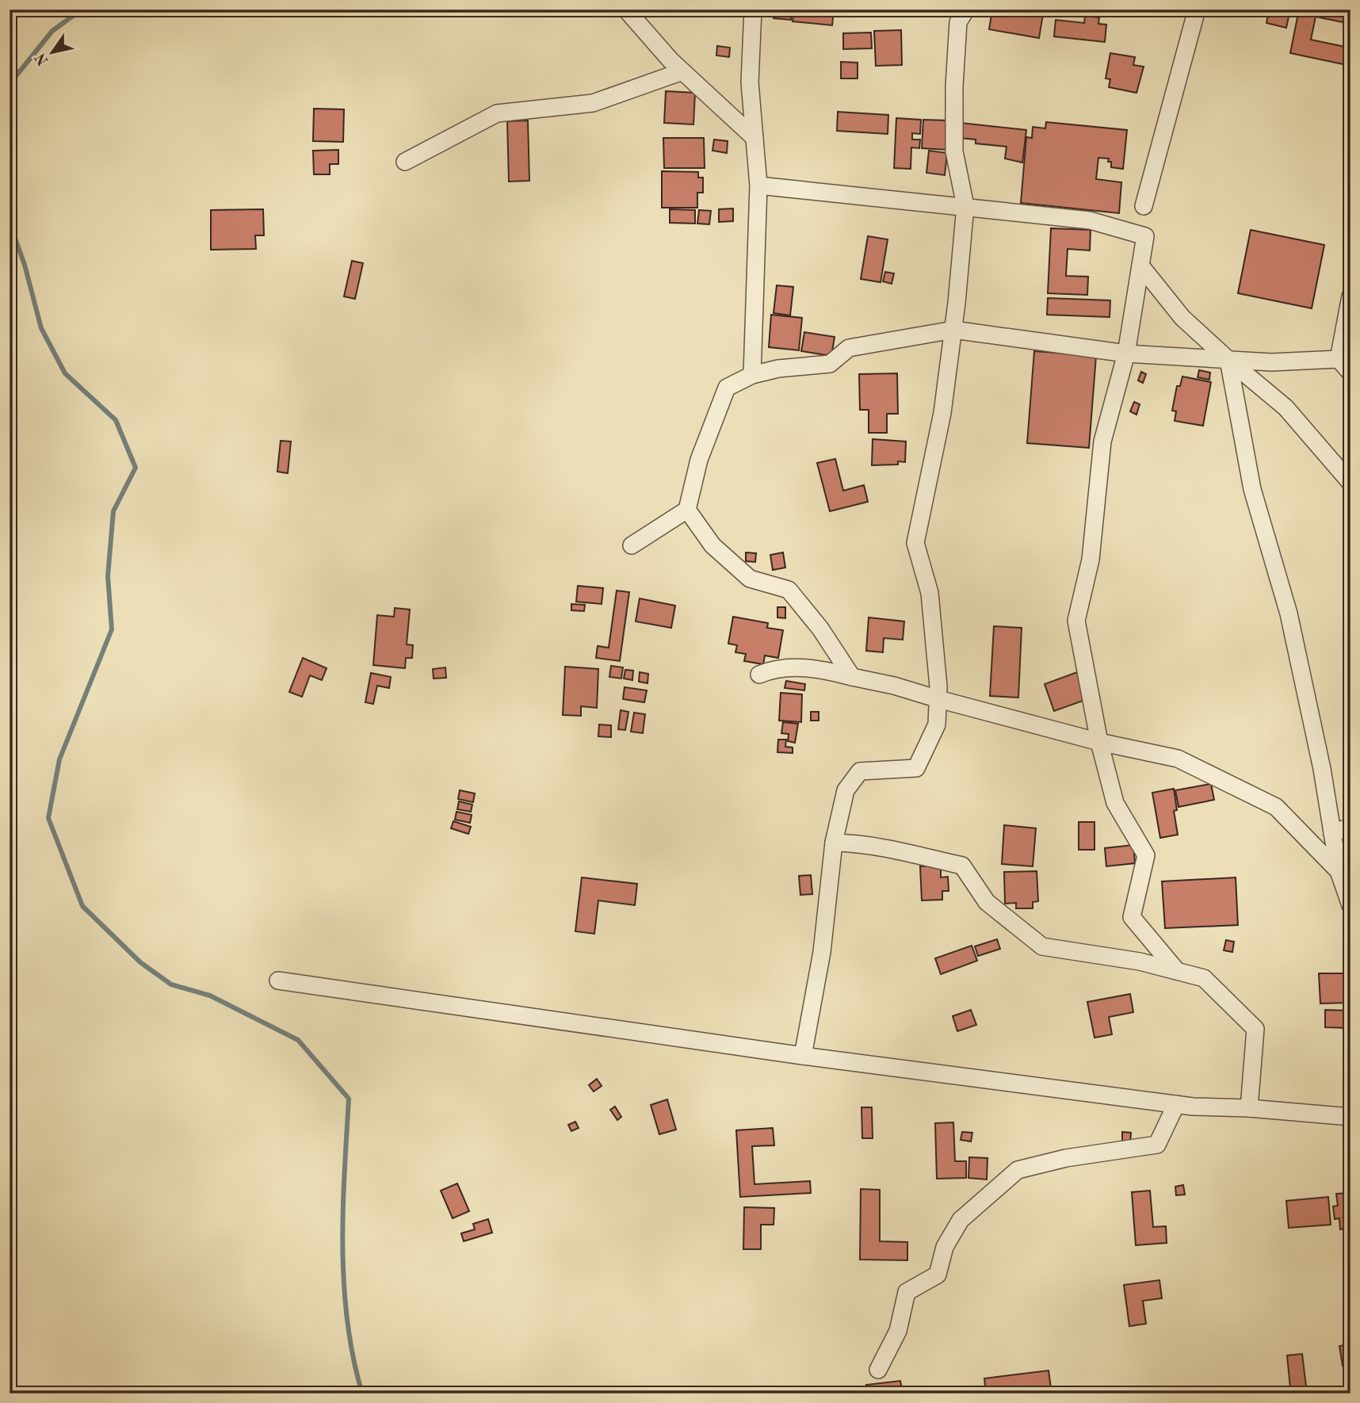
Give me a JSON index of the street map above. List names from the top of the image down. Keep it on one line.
{"north":"bottom left"}
